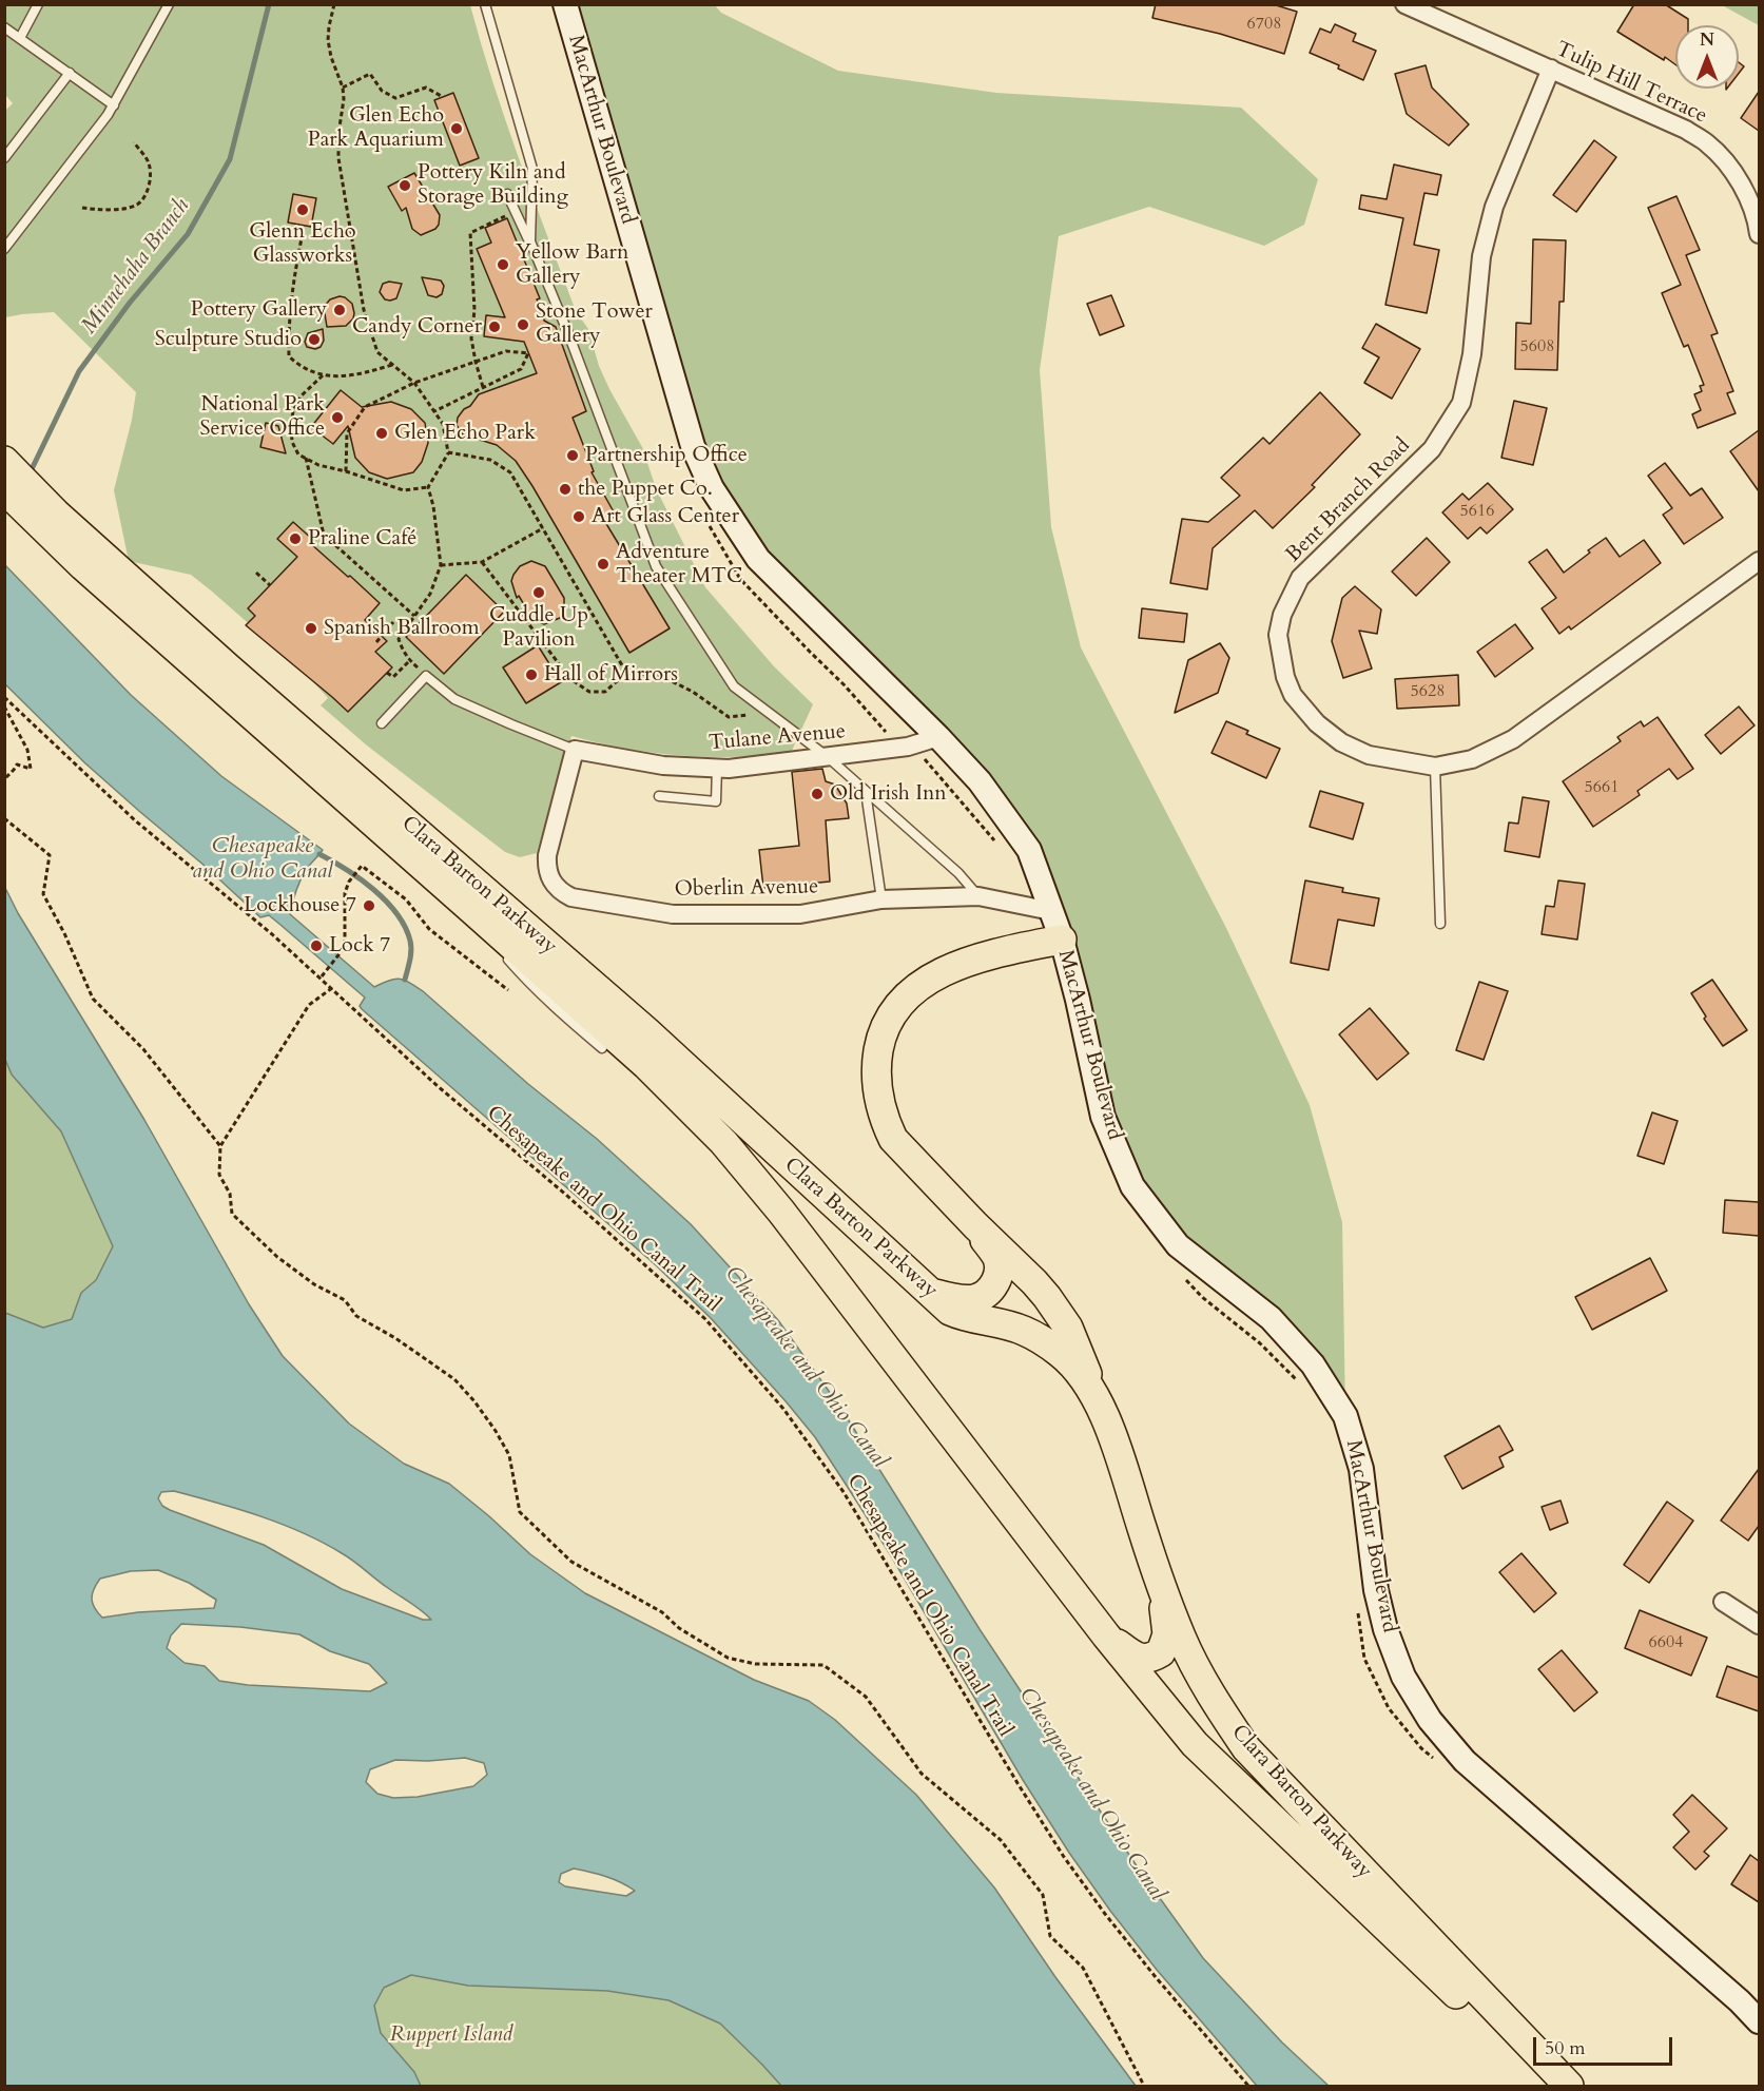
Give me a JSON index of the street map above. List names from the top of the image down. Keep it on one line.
{"streets":{"highway":["Clara Barton Parkway"],"main road":["MacArthur Boulevard"],"street":["Tulip Hill Terrace","Bent Branch Road","Tulane Avenue","Oberlin Avenue"],"path":["Chesapeake and Ohio Canal Trail"]},"crossings":[["Tulip Hill Terrace","Bent Branch Road"],["MacArthur Boulevard","Tulane Avenue"],["MacArthur Boulevard","Oberlin Avenue"],["Tulane Avenue","Oberlin Avenue"]],"water":["Minnehaha Branch","Chesapeake and Ohio Canal"],"parks":["Ruppert Island"],"places":["Glen Echo Park Aquarium","Pottery Kiln and Storage Building","Glenn Echo Glassworks","Yellow Barn Gallery","Pottery Gallery","Stone Tower Gallery","Candy Corner","Sculpture Studio","National Park Service Office","Glen Echo Park","Partnership Office","the Puppet Co.","Art Glass Center","Praline Café","Adventure Theater MTC","Cuddle Up Pavilion","Spanish Ballroom","Hall of Mirrors","Old Irish Inn","Lockhouse 7","Lock 7"],"house_numbers":["6708","5608","5616","5628","5661","6604"],"scale_bar":"50 m","north":"top"}
